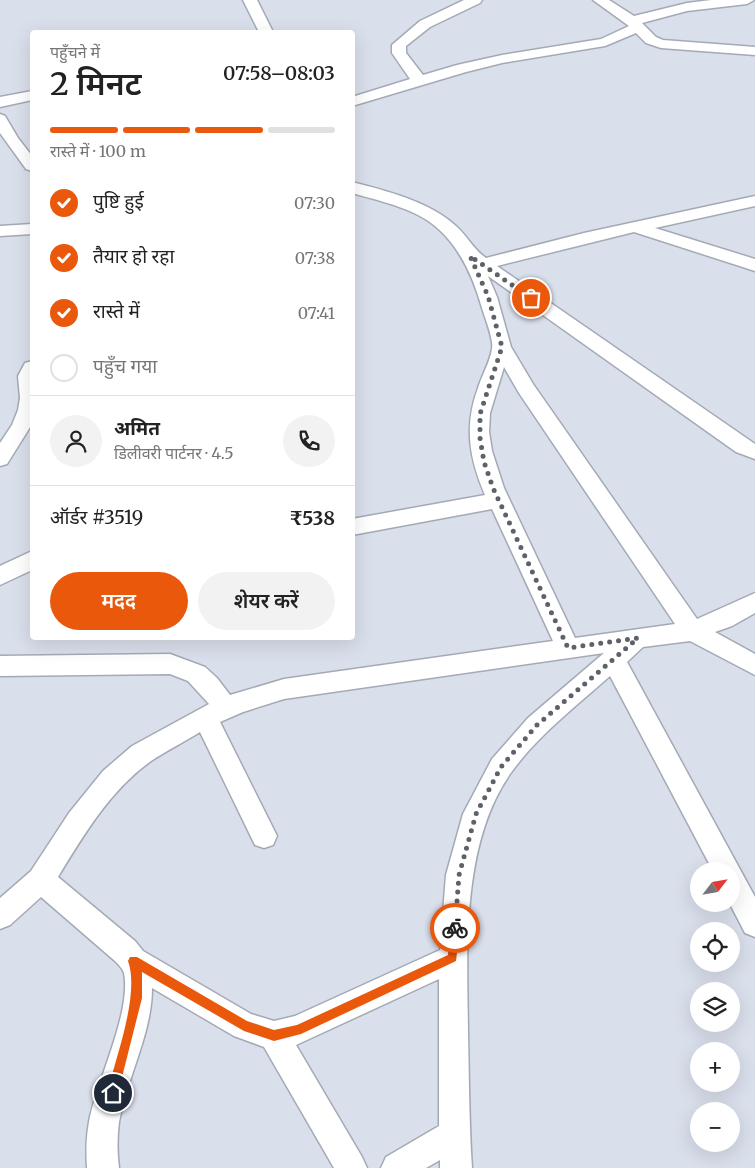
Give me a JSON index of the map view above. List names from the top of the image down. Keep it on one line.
{"north":"top right","page":{"heading":["2 मिनट","पहुँचने में","07:58–08:03"],"panel":["अमित","डिलीवरी पार्टनर · 4.5","ऑर्डर #3519","₹538"],"bar":"रास्ते में · 100 m","list":[["पुष्टि हुई","07:30"],["तैयार हो रहा","07:38"],["रास्ते में","07:41"],"पहुँच गया"],"buttons":["मदद","शेयर करें"],"map_buttons":["+","−"]}}
